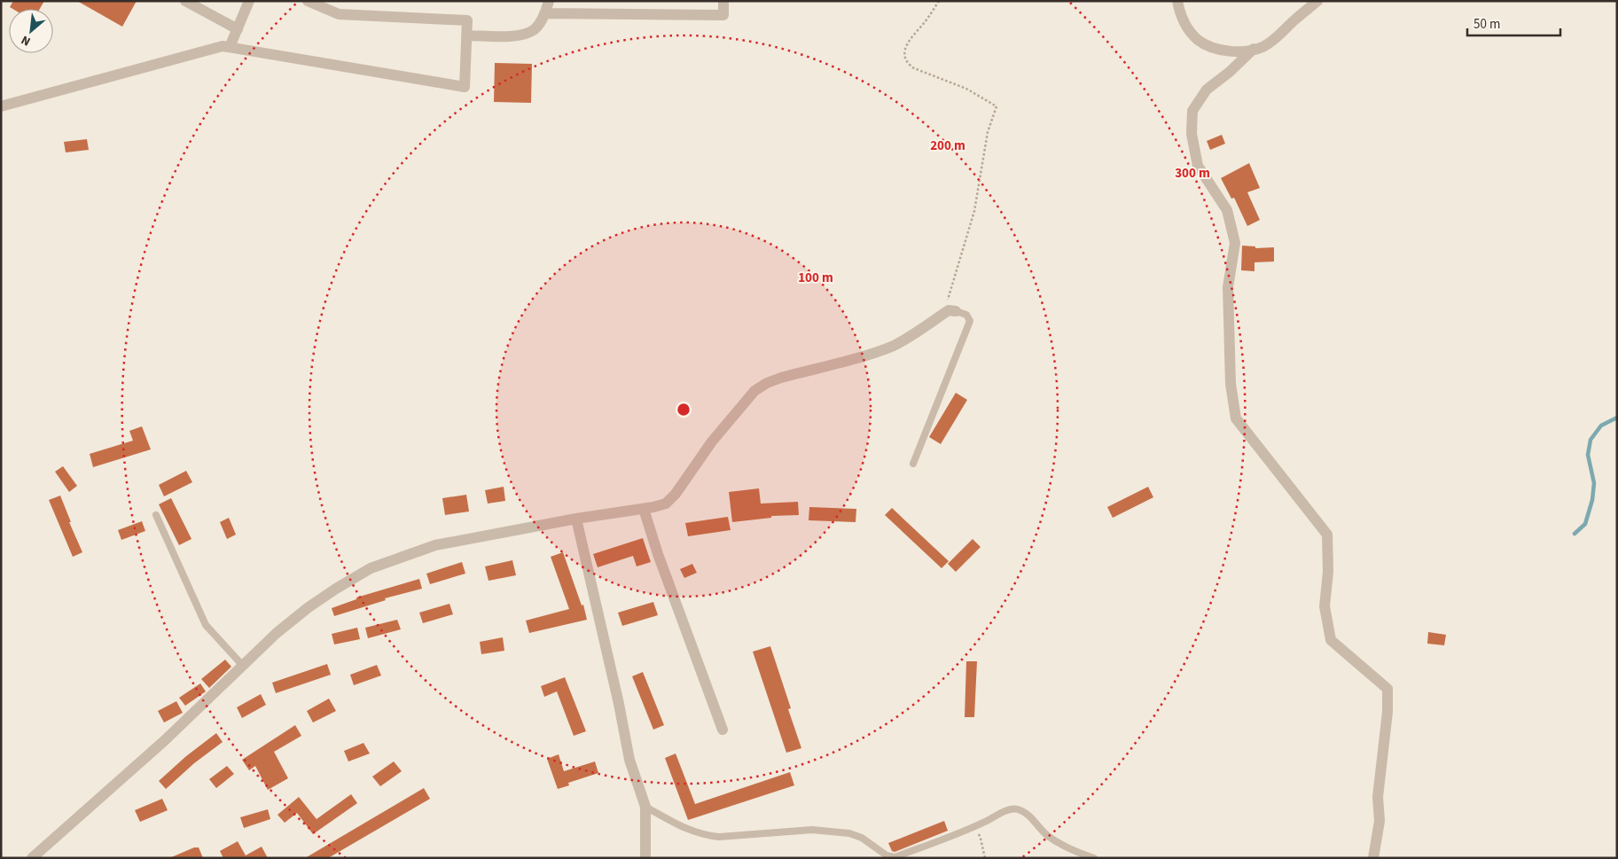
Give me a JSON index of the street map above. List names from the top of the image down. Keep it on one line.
{"scale_bar":"50 m","north":"bottom left","rings":["200 m","300 m","100 m"]}
